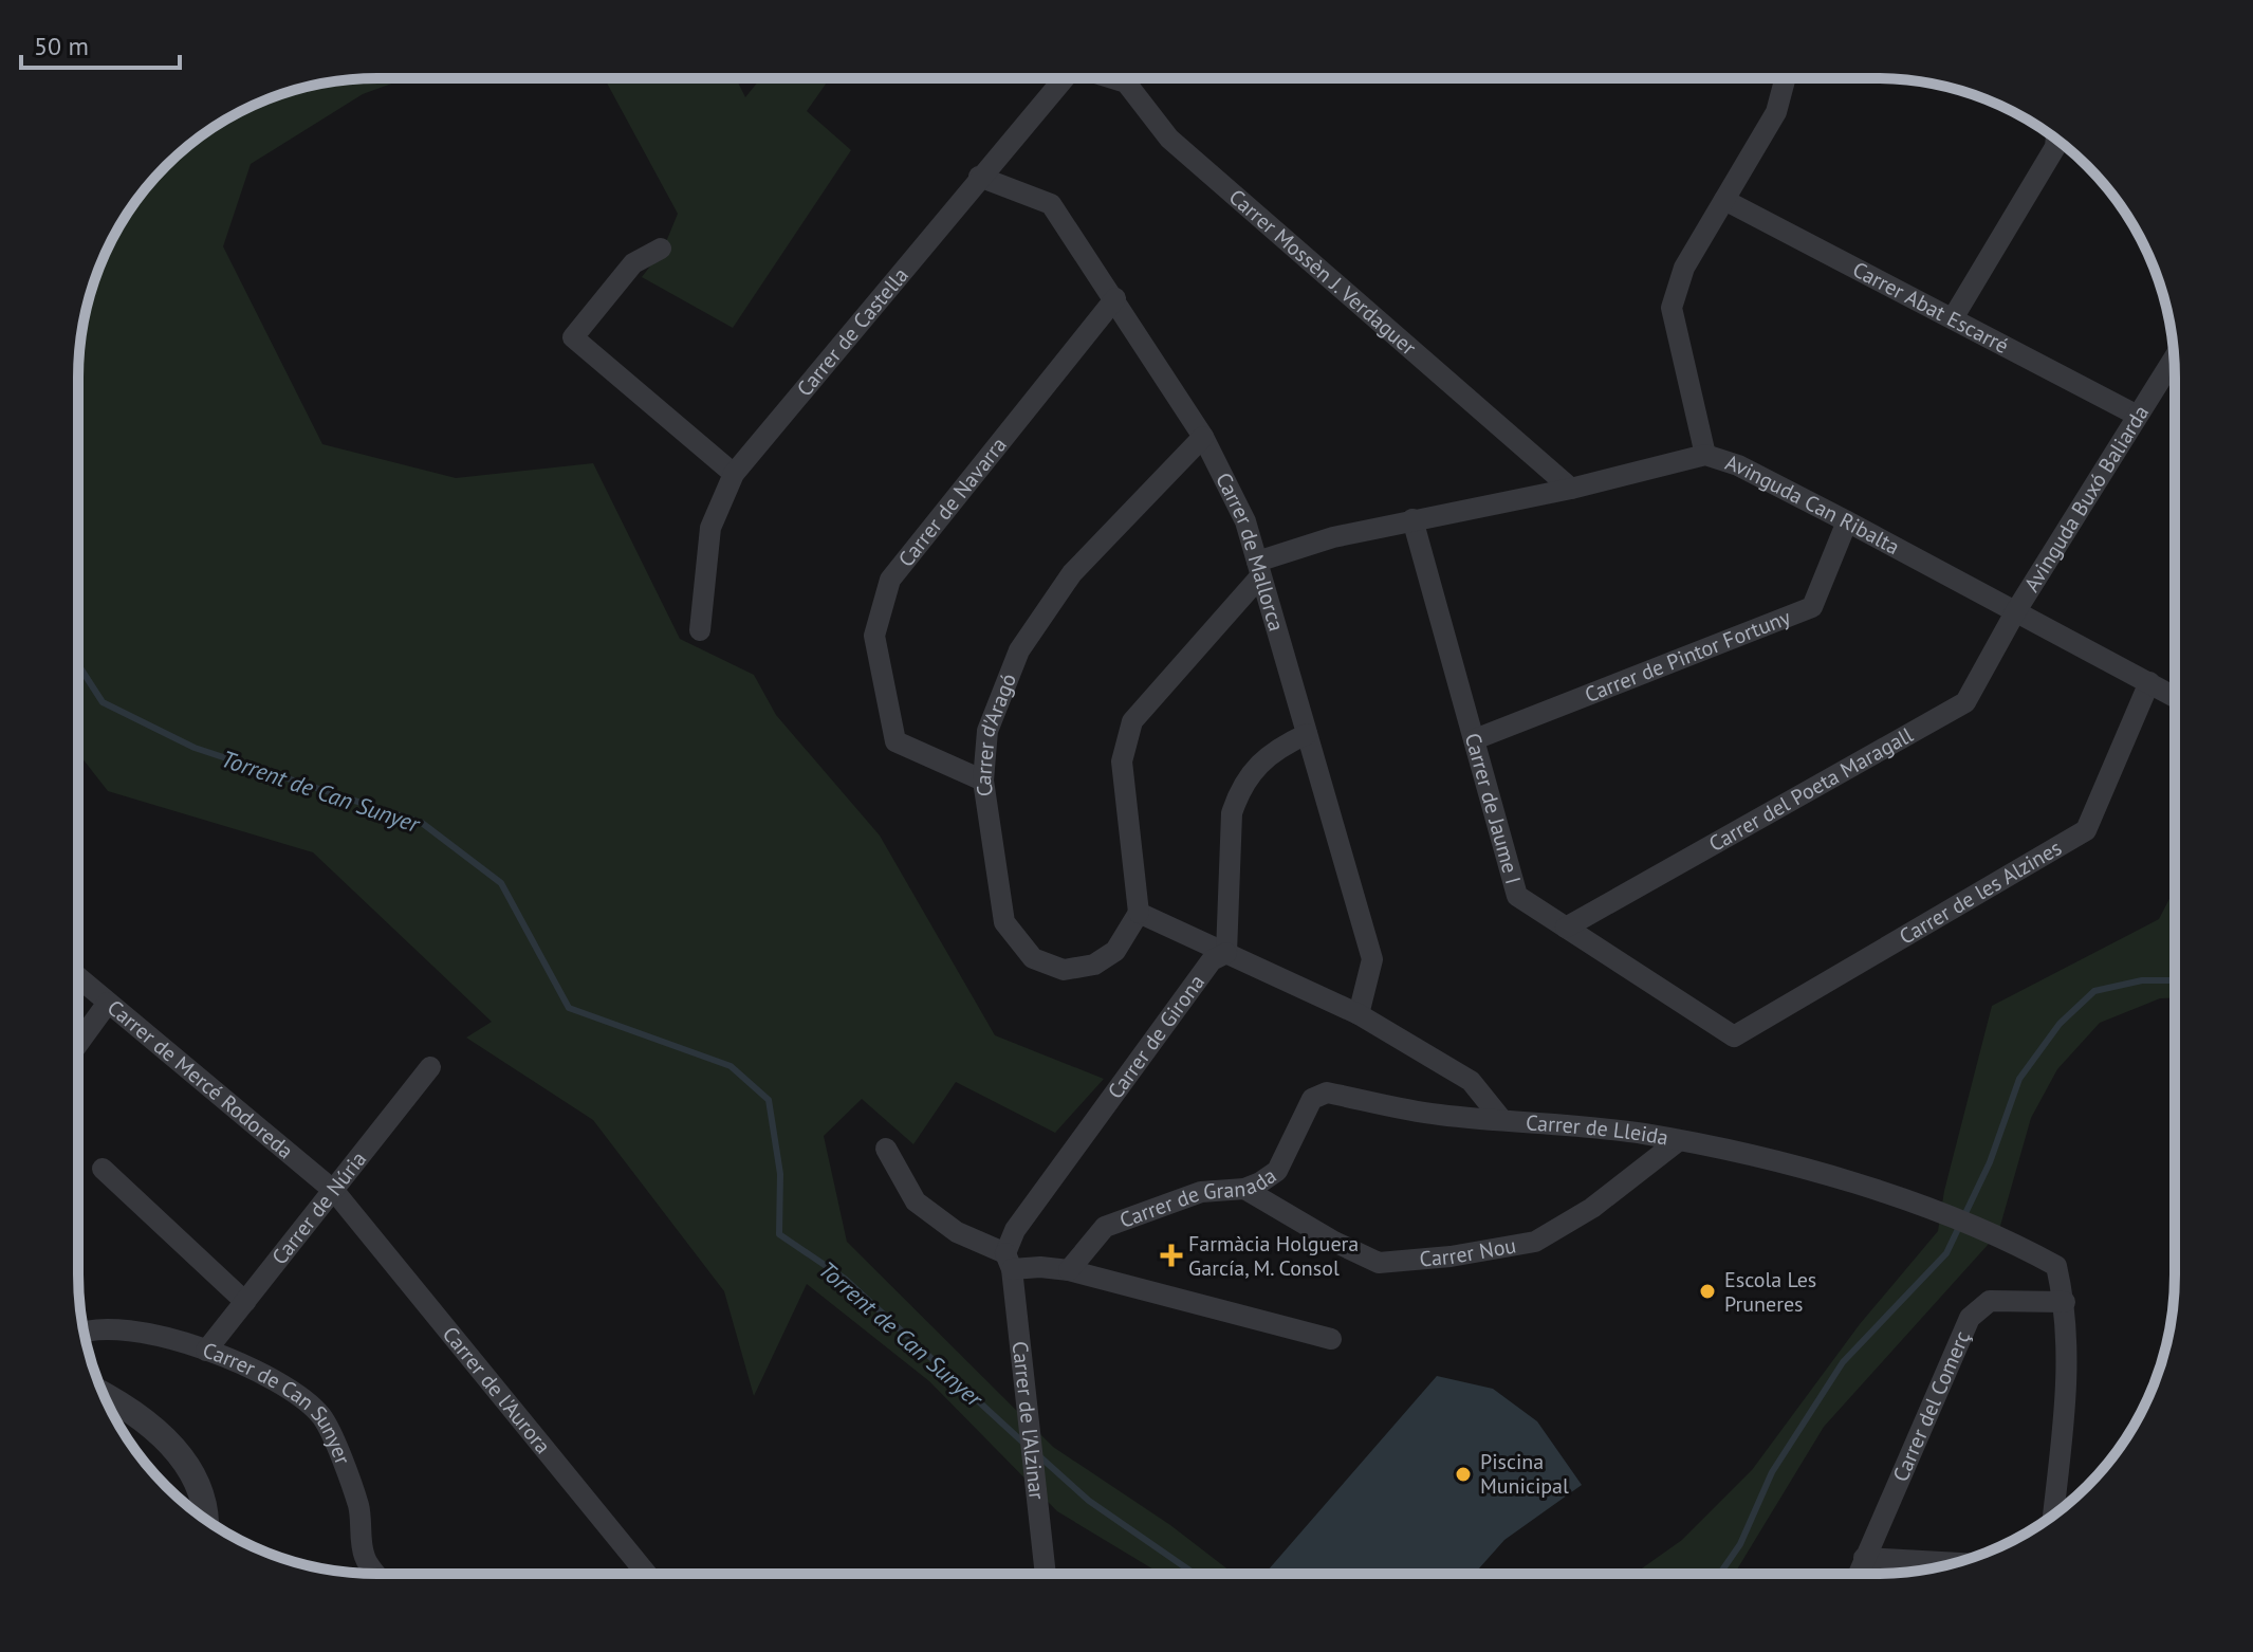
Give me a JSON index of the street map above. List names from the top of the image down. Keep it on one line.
{"streets":{"street":["Carrer Mossèn J. Verdaguer","Carrer Abat Escarré","Carrer de Castella","Avinguda Buxó Baliarda","Carrer de Navarra","Avinguda Can Ribalta","Carrer de Mallorca","Carrer de Pintor Fortuny","Carrer d'Aragó","Carrer del Poeta Maragall","Carrer de Jaume I","Carrer de les Alzines","Carrer de Girona","Carrer de Mercé Rodoreda","Carrer de Lleida","Carrer de Granada","Carrer de Núria","Carrer Nou","Carrer de l'Aurora","Carrer del Comerç","Carrer de Can Sunyer","Carrer de l'Alzinar"]},"crossings":[["Carrer Mossèn J. Verdaguer","Avinguda Can Ribalta"],["Carrer Abat Escarré","Avinguda Buxó Baliarda"],["Carrer de Castella","Carrer de Mallorca"],["Avinguda Buxó Baliarda","Avinguda Can Ribalta"],["Avinguda Buxó Baliarda","Carrer del Poeta Maragall"],["Carrer de Navarra","Carrer de Mallorca"],["Carrer de Navarra","Carrer d'Aragó"],["Avinguda Can Ribalta","Carrer de Mallorca"],["Avinguda Can Ribalta","Carrer de Pintor Fortuny"],["Avinguda Can Ribalta","Carrer del Poeta Maragall"],["Avinguda Can Ribalta","Carrer de Jaume I"],["Avinguda Can Ribalta","Carrer de les Alzines"],["Carrer de Mallorca","Carrer d'Aragó"],["Carrer de Mallorca","Carrer de Lleida"],["Carrer de Pintor Fortuny","Carrer de Jaume I"],["Carrer d'Aragó","Carrer de Lleida"],["Carrer del Poeta Maragall","Carrer de Jaume I"],["Carrer de Jaume I","Carrer de les Alzines"],["Carrer de Girona","Carrer de Lleida"],["Carrer de Girona","Carrer de l'Alzinar"],["Carrer de Mercé Rodoreda","Carrer de Núria"],["Carrer de Mercé Rodoreda","Carrer de l'Aurora"],["Carrer de Lleida","Carrer de Granada"],["Carrer de Lleida","Carrer Nou"],["Carrer de Lleida","Carrer del Comerç"],["Carrer de Granada","Carrer Nou"],["Carrer de Núria","Carrer de l'Aurora"],["Carrer de Núria","Carrer de Can Sunyer"]],"water":["Torrent de Can Sunyer"],"places":{"health":["Farmàcia Holguera García, M. Consol"],"other":["Escola Les Pruneres","Piscina Municipal"]},"scale_bar":"50 m"}
